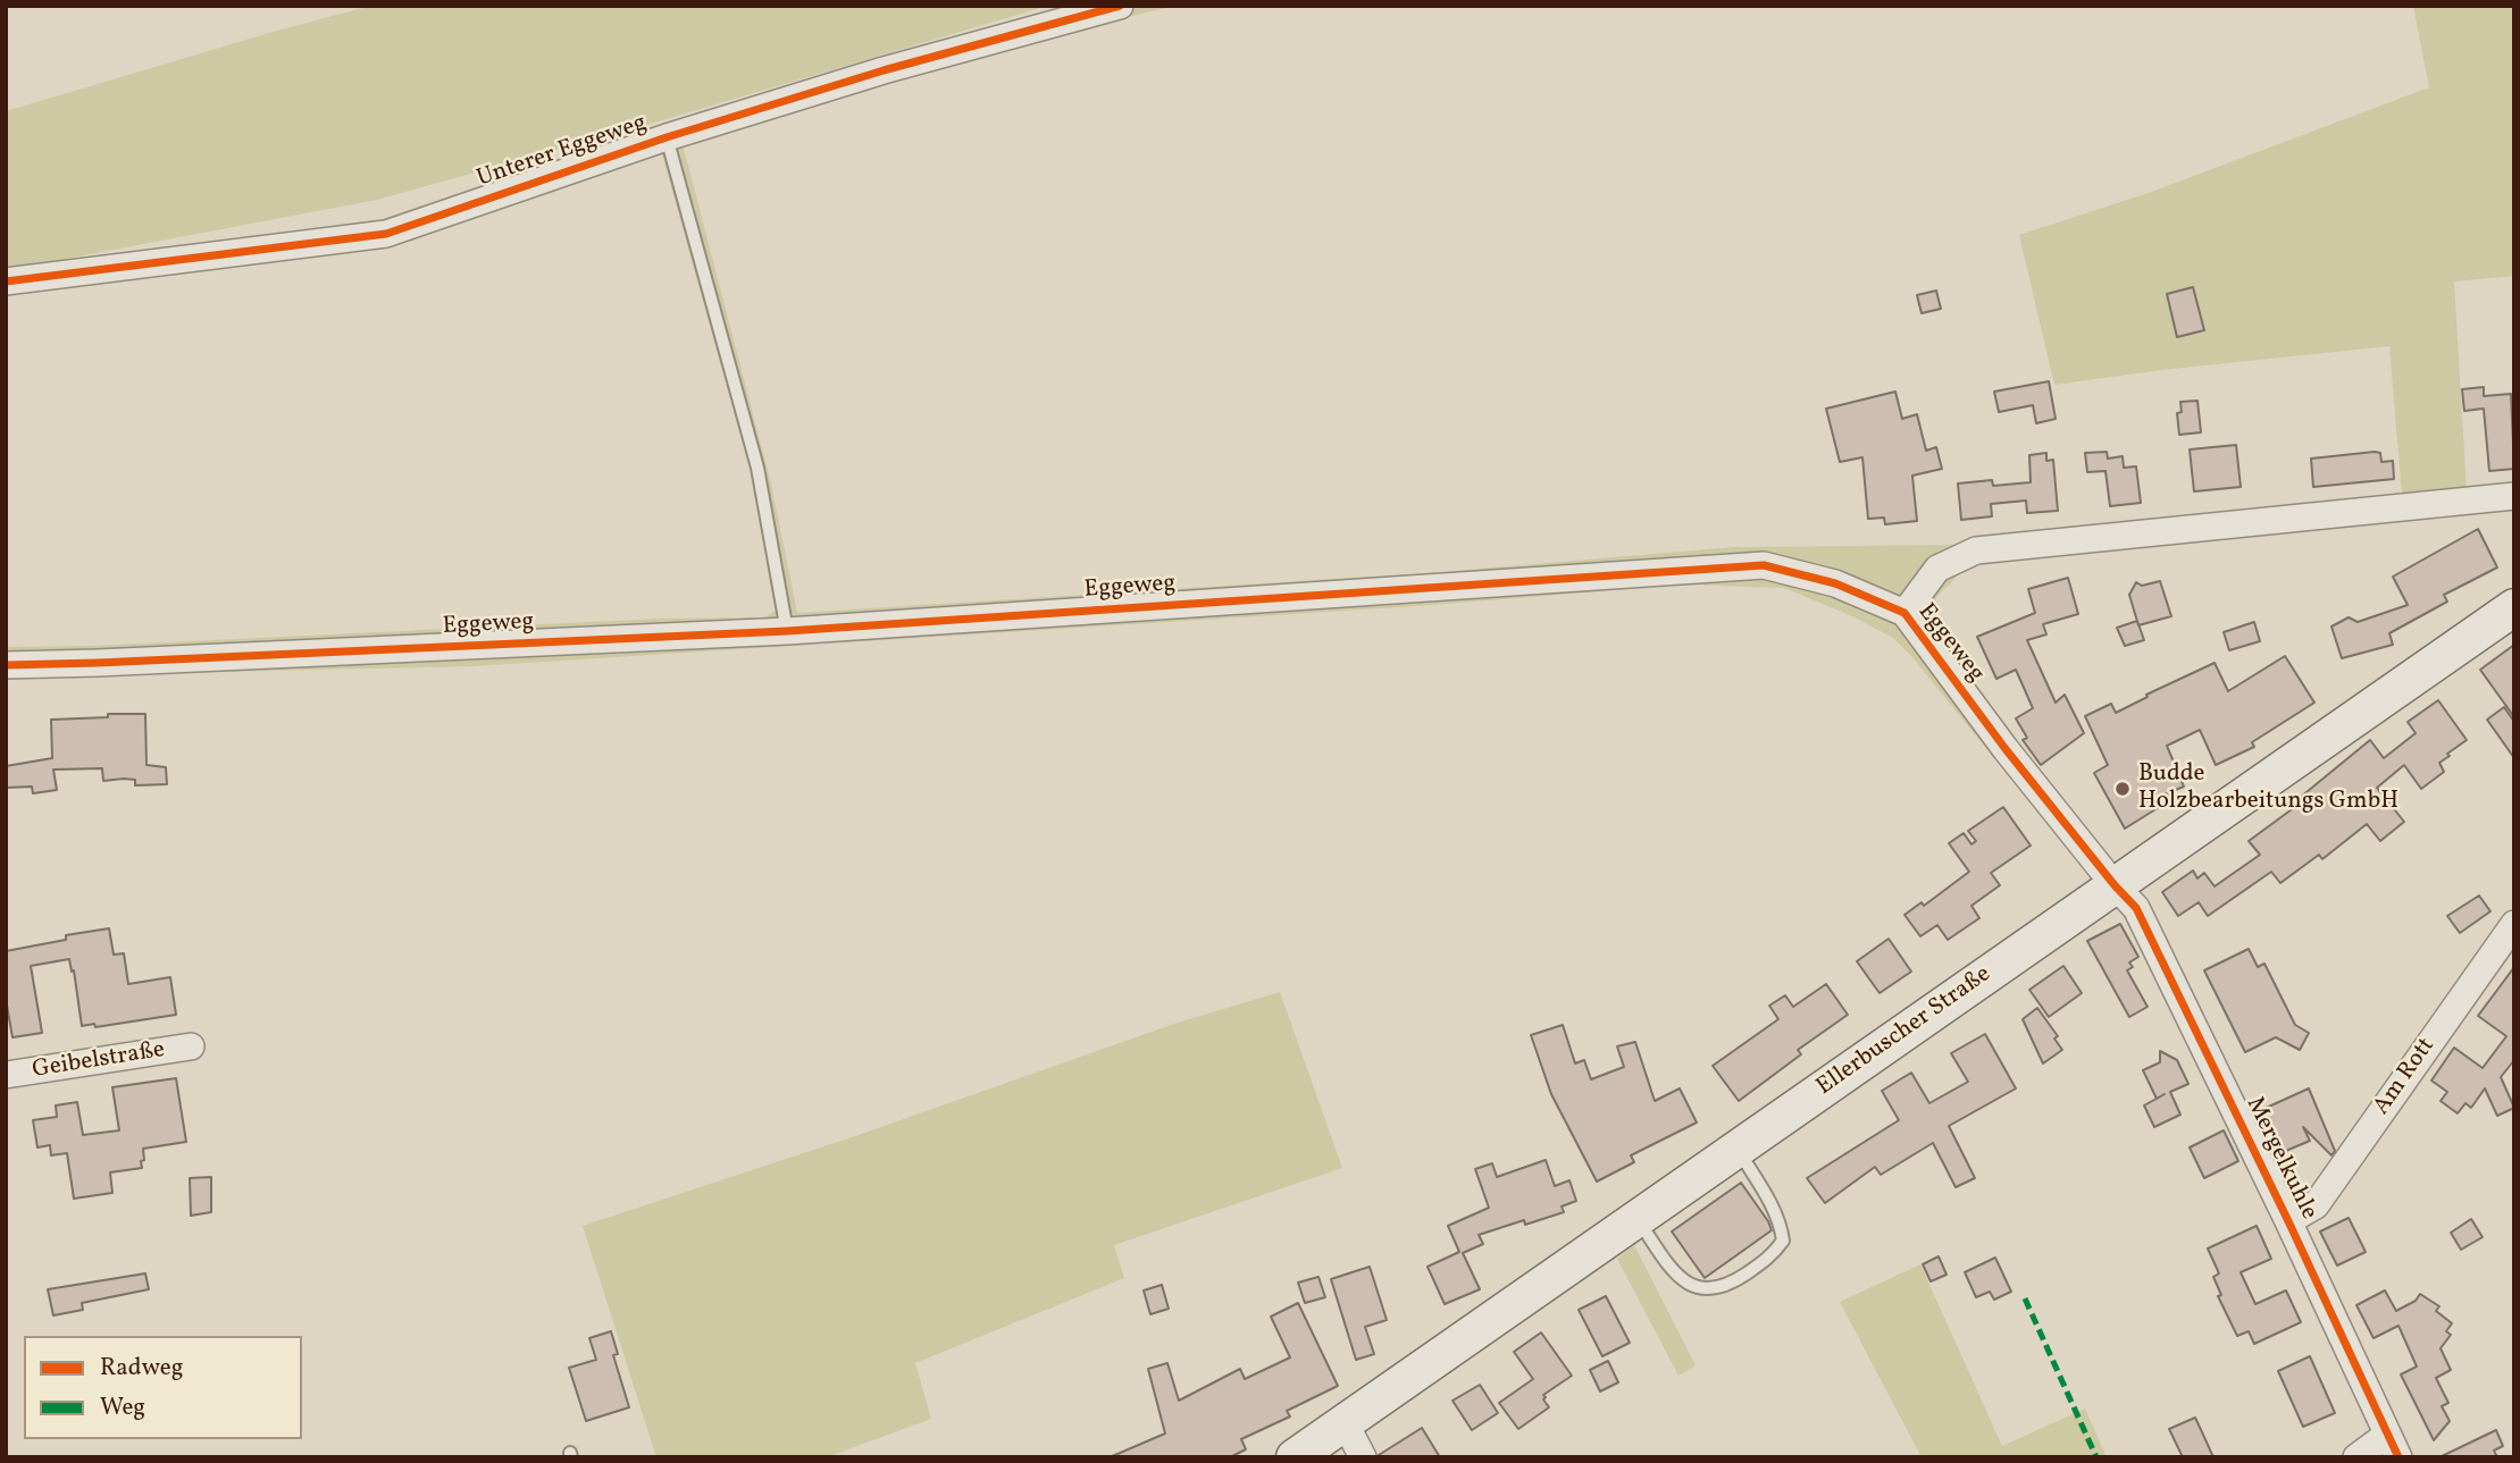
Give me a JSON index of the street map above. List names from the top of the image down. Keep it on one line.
{"streets":{"main road":["Ellerbuscher Straße"],"street":["Unterer Eggeweg","Eggeweg","Geibelstraße","Am Rott","Mergelkuhle"]},"crossings":[["Eggeweg","Ellerbuscher Straße"],["Eggeweg","Mergelkuhle"],["Ellerbuscher Straße","Mergelkuhle"],["Am Rott","Mergelkuhle"]],"places":["Budde Holzbearbeitungs GmbH"],"legend":["Radweg","Weg"]}
